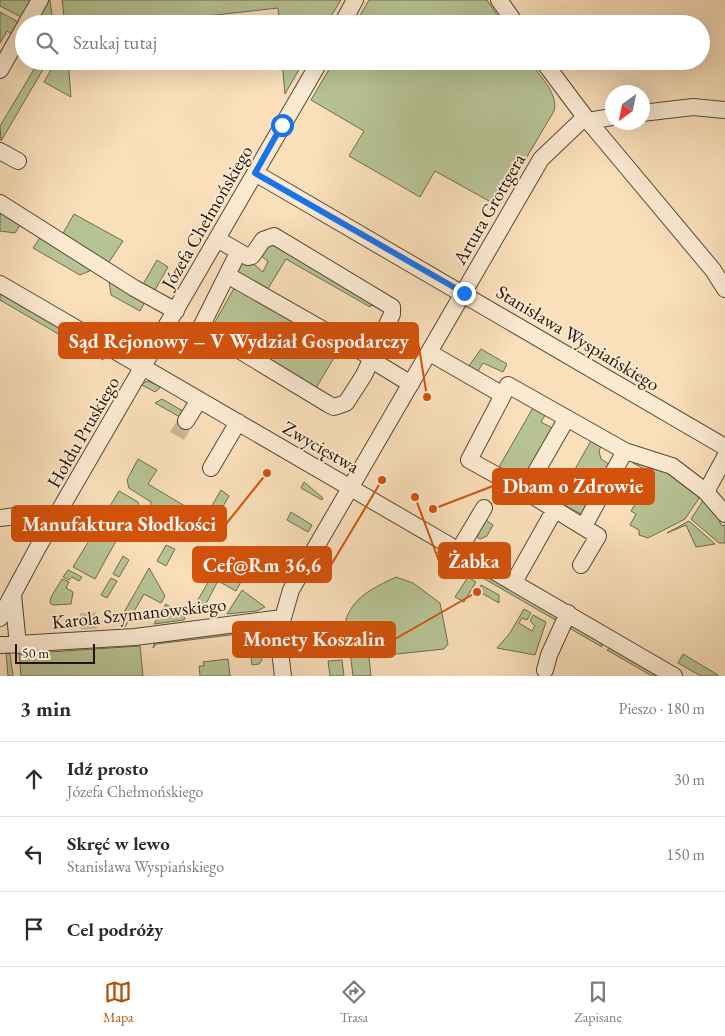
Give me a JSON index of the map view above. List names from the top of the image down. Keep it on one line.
{"streets":{"street":["Artura Grottgera","Józefa Chełmońskiego","Stanisława Wyspiańskiego","Hołdu Pruskiego","Zwycięstwa","Karola Szymanowskiego"]},"crossings":[["Artura Grottgera","Stanisława Wyspiańskiego"],["Artura Grottgera","Zwycięstwa"],["Artura Grottgera","Karola Szymanowskiego"],["Józefa Chełmońskiego","Stanisława Wyspiańskiego"],["Józefa Chełmońskiego","Hołdu Pruskiego"],["Józefa Chełmońskiego","Zwycięstwa"],["Hołdu Pruskiego","Zwycięstwa"]],"places":["Sąd Rejonowy – V Wydział Gospodarczy","Manufaktura Słodkości","Cef@Rm 36,6","Żabka","Dbam o Zdrowie","Monety Koszalin"],"scale_bar":"50 m","north":"bottom left","page":{"search":"Szukaj tutaj","scale":"50 m","heading":["3 min","Pieszo · 180 m"],"list":[["Idź prosto","Józefa Chełmońskiego","30 m"],["Skręć w lewo","Stanisława Wyspiańskiego","150 m"],"Cel podróży"],"nav":["Mapa","Trasa","Zapisane"]}}
